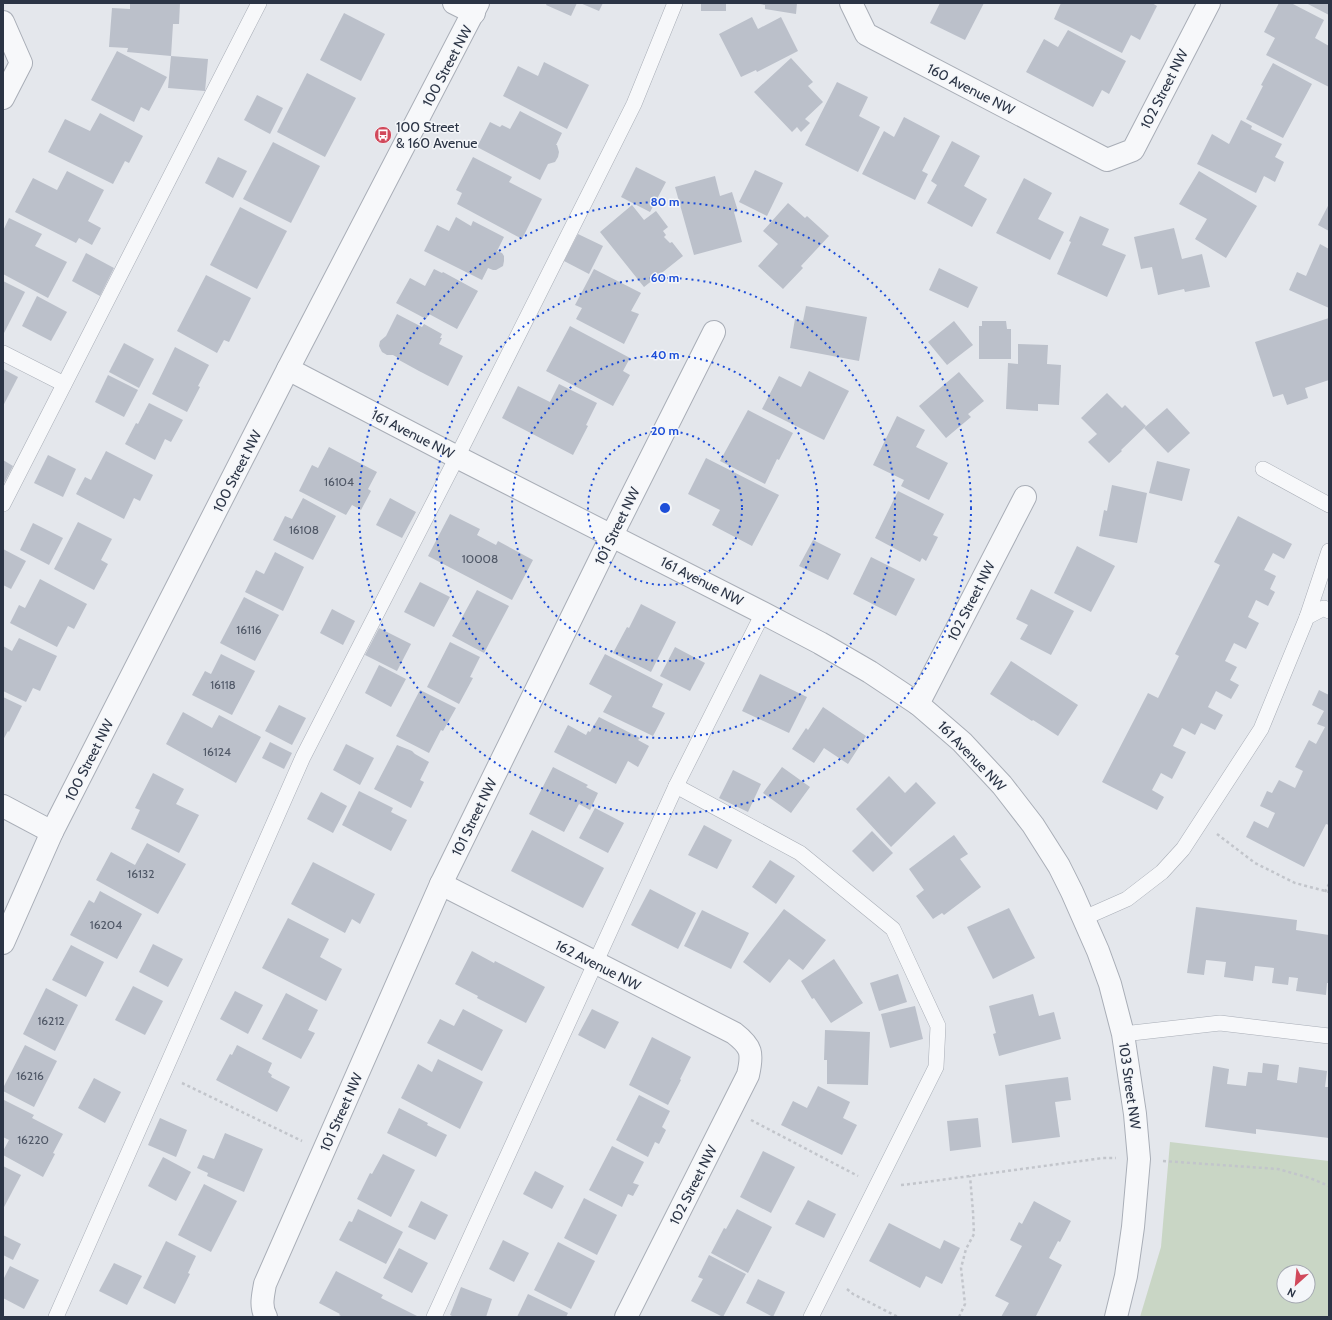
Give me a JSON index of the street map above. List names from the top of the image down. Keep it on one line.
{"streets":{"street":["100 Street NW","160 Avenue NW","102 Street NW","161 Avenue NW","101 Street NW","162 Avenue NW","103 Street NW"]},"crossings":[["100 Street NW","161 Avenue NW"],["160 Avenue NW","102 Street NW"],["102 Street NW","161 Avenue NW"],["102 Street NW","162 Avenue NW"],["161 Avenue NW","101 Street NW"],["161 Avenue NW","103 Street NW"],["101 Street NW","162 Avenue NW"]],"places":{"bus stop":["100 Street & 160 Avenue"]},"house_numbers":["16104","16108","10008","16116","16118","16124","16132","16204","16212","16216","16220"],"north":"bottom left","rings":["80 m","60 m","40 m","20 m"]}
